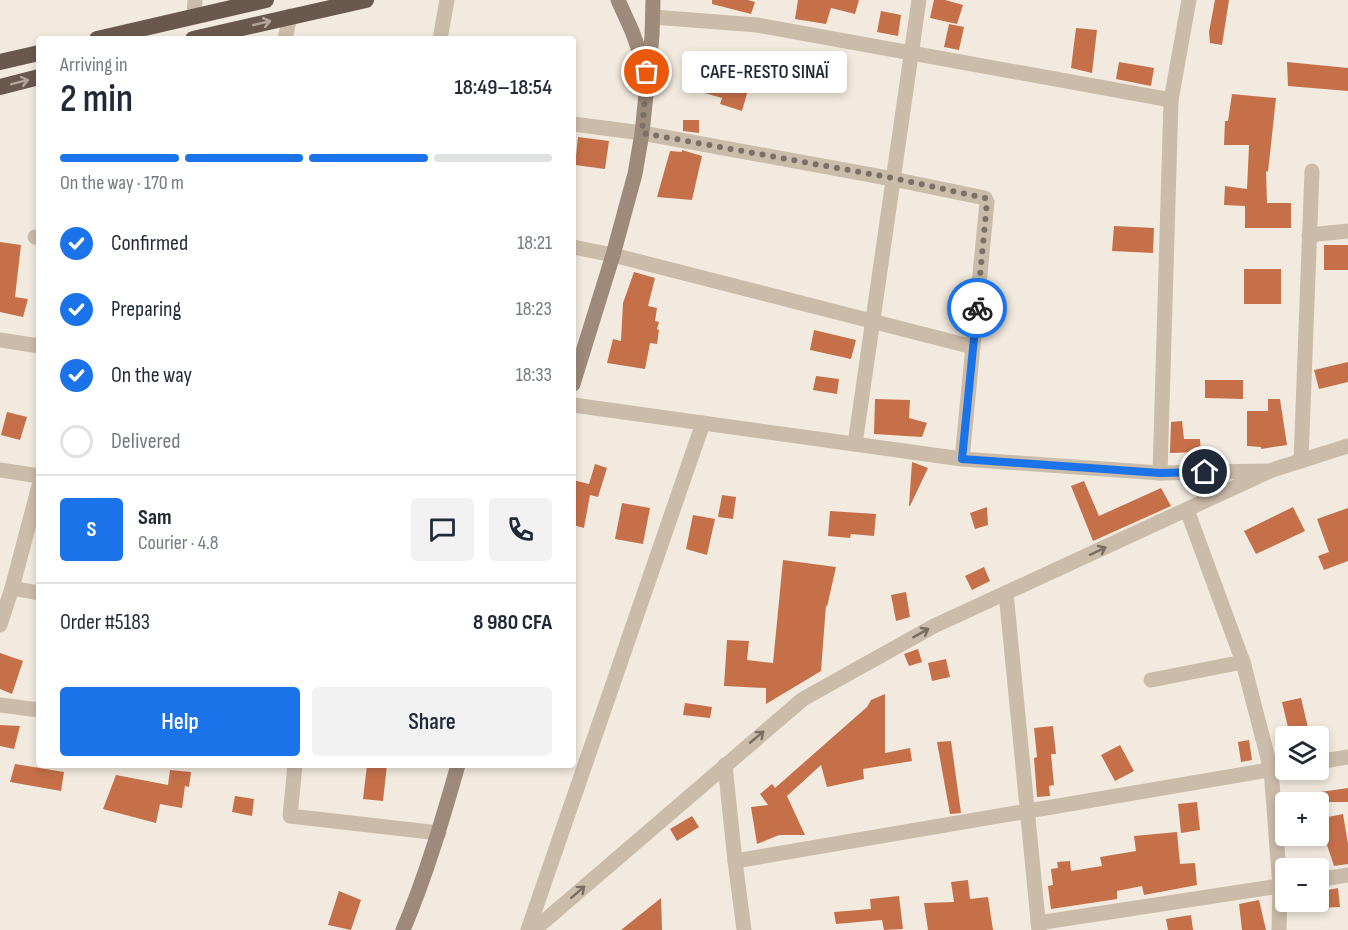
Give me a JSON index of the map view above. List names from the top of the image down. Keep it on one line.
{"places":["CAFE-RESTO SINAÏ"],"page":{"heading":["2 min","Arriving in","18:49–18:54"],"panel":["Sam","Courier · 4.8","Order #5183","8 980 CFA"],"bubble":"CAFE-RESTO SINAÏ","bar":"On the way · 170 m","list":[["Confirmed","18:21"],["Preparing","18:23"],["On the way","18:33"],"Delivered"],"round":"S","buttons":["Help","Share"],"map_buttons":["+","−"]}}
